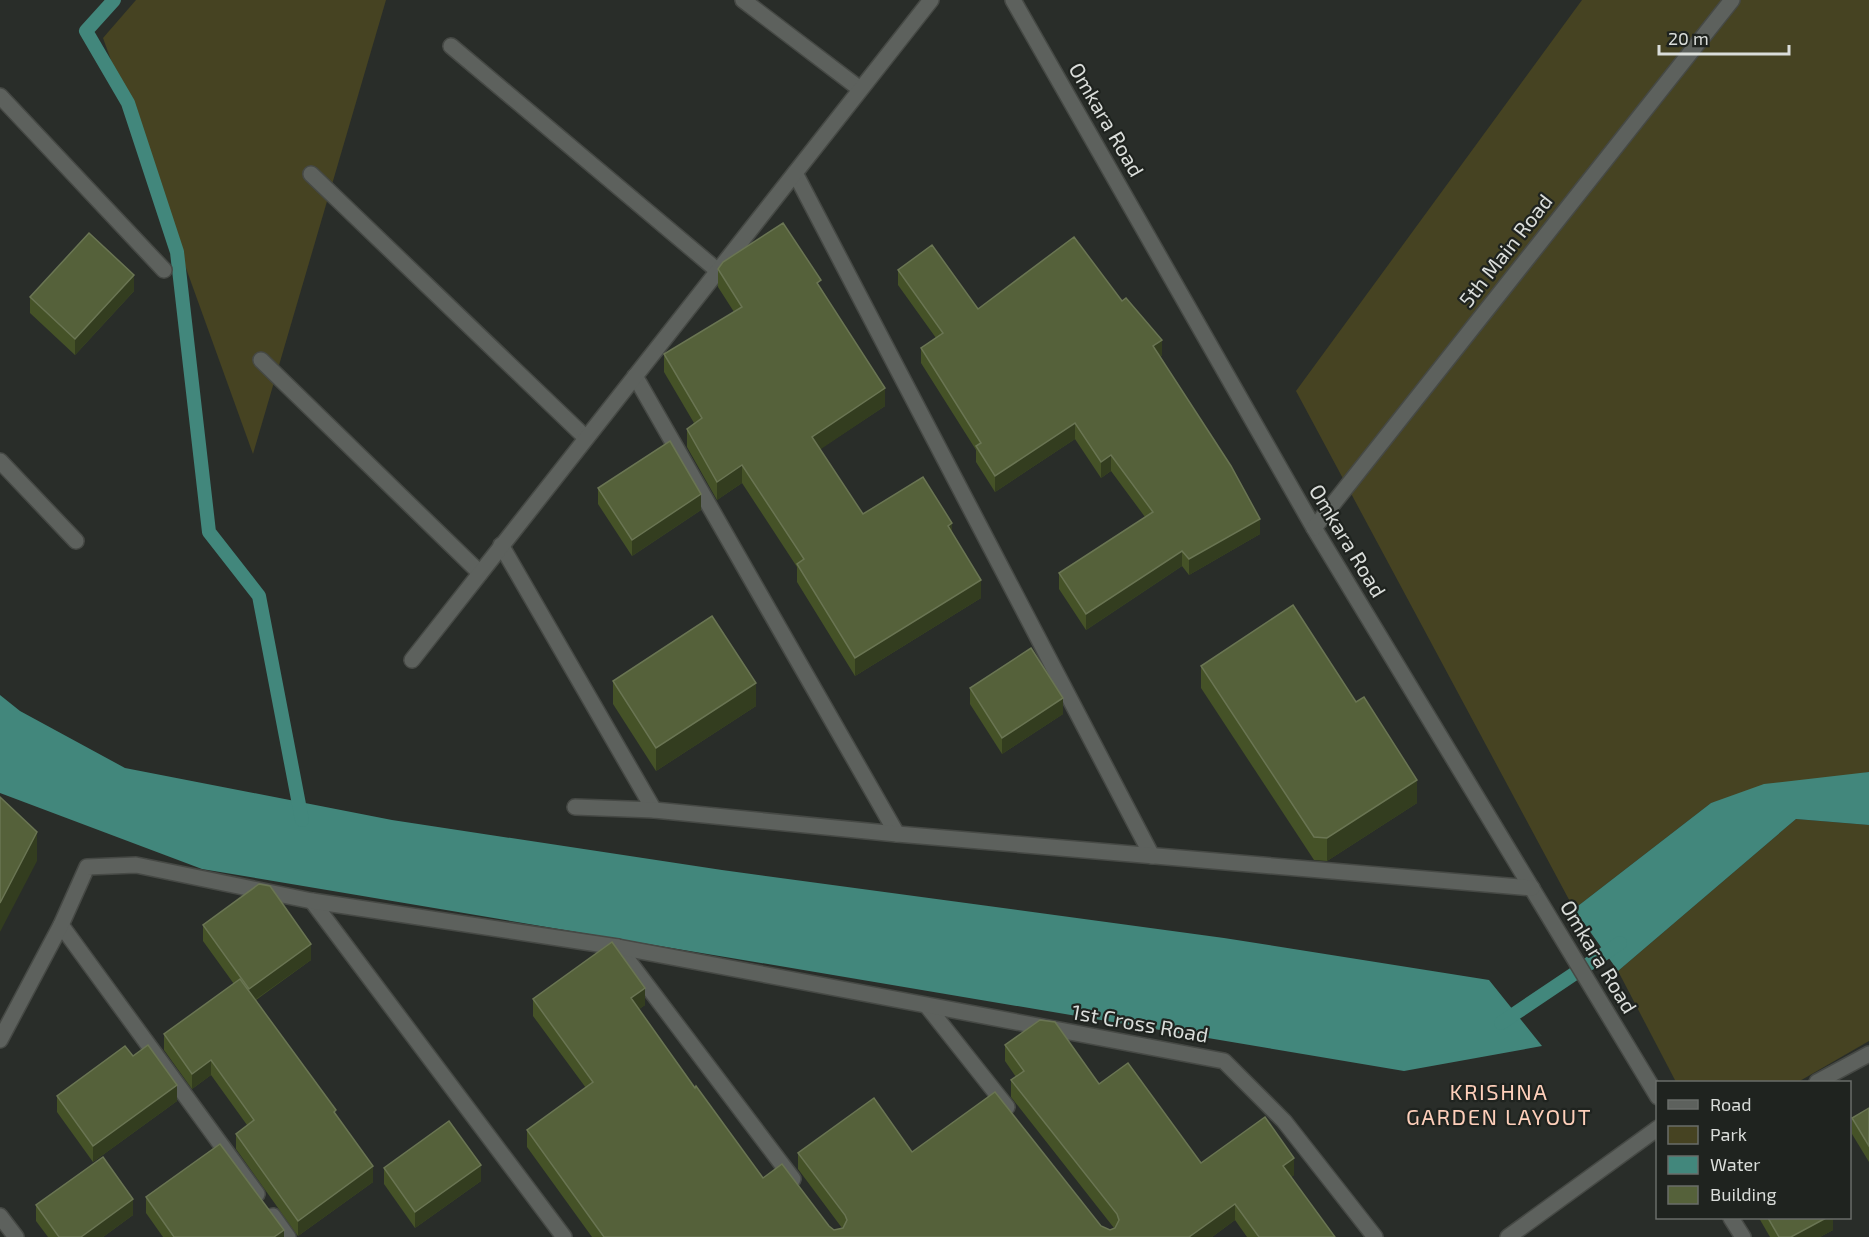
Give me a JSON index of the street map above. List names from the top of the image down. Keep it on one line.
{"streets":{"street":["Omkara Road","5th Main Road","1st Cross Road"]},"crossings":[["Omkara Road","5th Main Road"]],"districts":["KRISHNA GARDEN LAYOUT"],"legend":["Road","Park","Water","Building"],"scale_bar":"20 m"}
